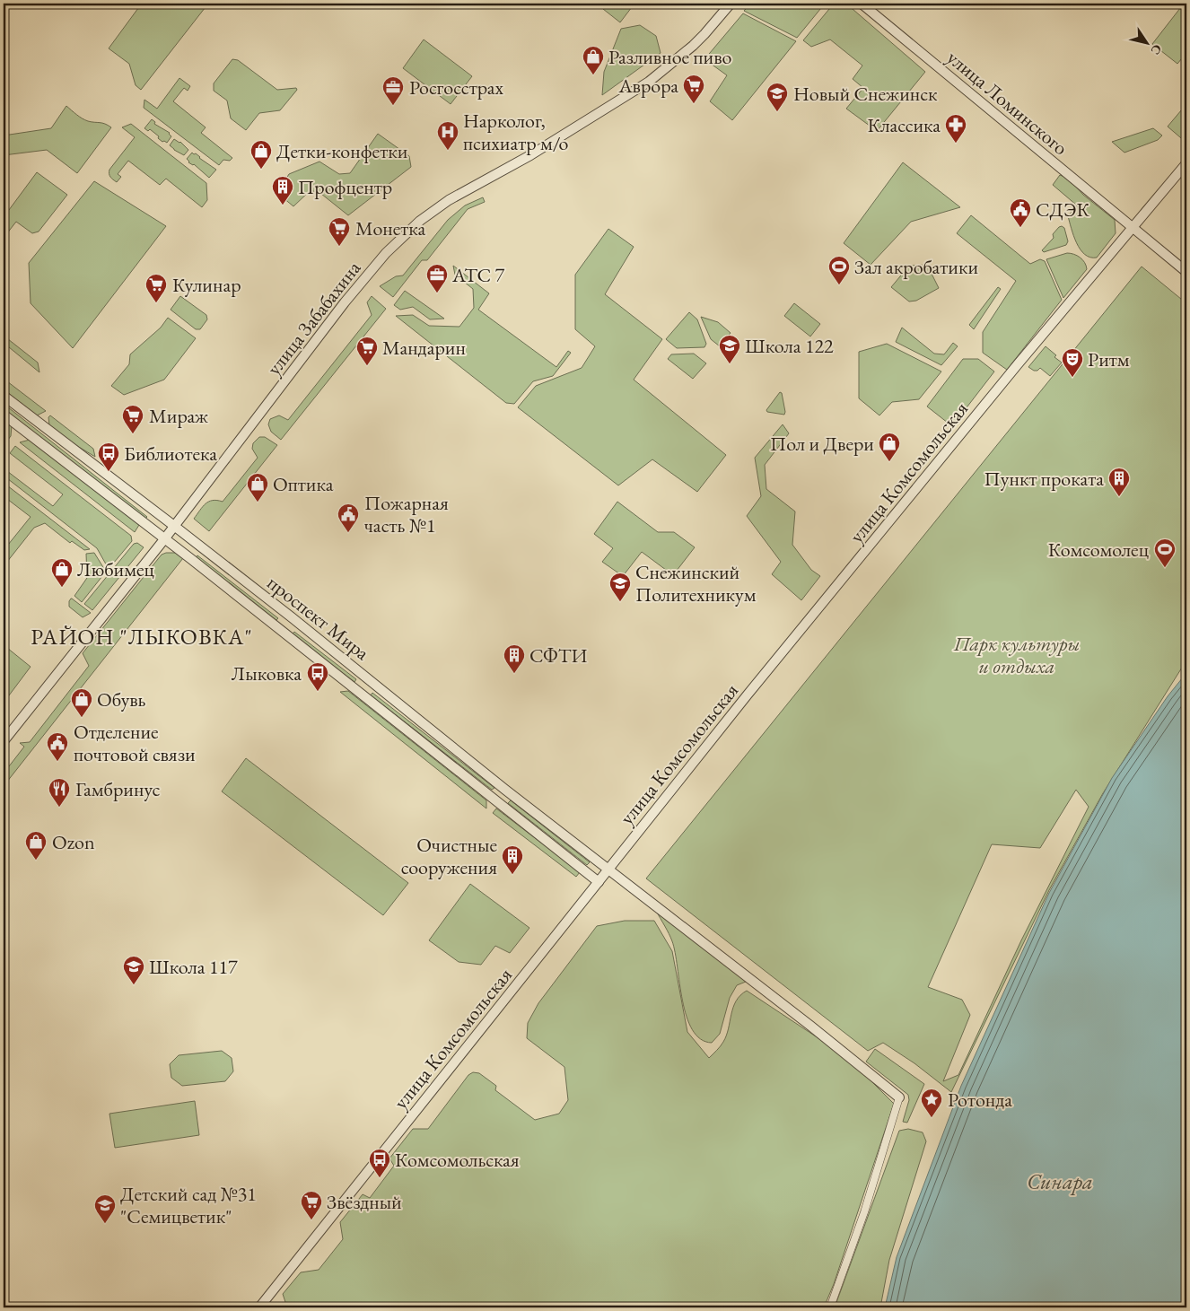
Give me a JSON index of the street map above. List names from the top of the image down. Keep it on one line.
{"streets":{"street":["улица Ломинского","улица Забабахина","улица Комсомольская","проспект Мира"]},"crossings":[["улица Ломинского","улица Комсомольская"],["улица Забабахина","проспект Мира"],["улица Комсомольская","проспект Мира"]],"districts":["РАЙОН \"ЛЫКОВКА\""],"water":["Синара"],"parks":["Парк культуры и отдыха"],"places":{"shop":["Разливное пиво","Детки-конфетки","Пол и Двери","Оптика","Любимец","Обувь","Ozon"],"supermarket":["Аврора","Монетка","Кулинар","Мандарин","Мираж","Звёздный"],"office":["Росгосстрах","АТС 7"],"school or university":["Новый Снежинск","Школа 122","Снежинский Политехникум","Школа 117","Детский сад №31 \"Семицветик\""],"pharmacy":["Классика"],"hospital":["Нарколог, психиатр м/о"],"building":["Профцентр","Пункт проката","СФТИ","Очистные сооружения"],"public building":["СДЭК","Пожарная часть №1","Отделение почтовой связи"],"sports":["Зал акробатики","Комсомолец"],"theatre":["Ритм"],"bus stop":["Библиотека","Лыковка","Комсомольская"],"restaurant":["Гамбринус"],"place":["Ротонда"]},"north":"bottom right"}
